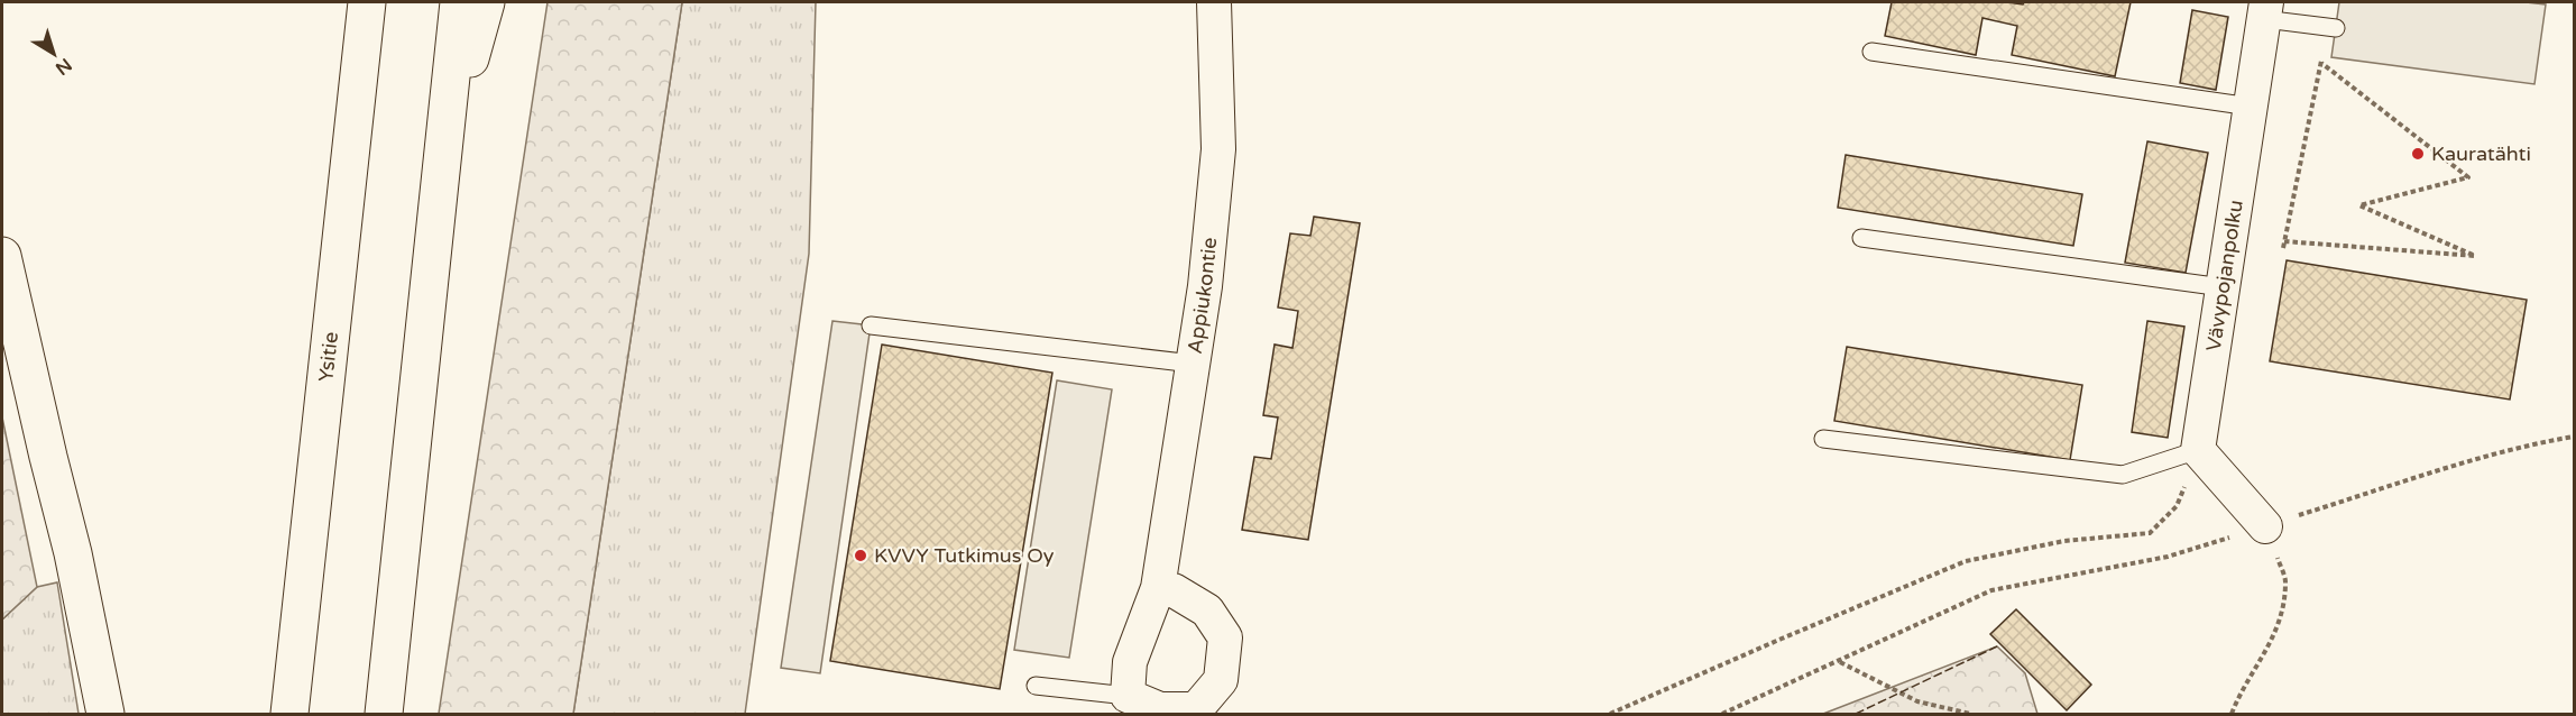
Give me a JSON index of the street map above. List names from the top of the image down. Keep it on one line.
{"streets":{"highway":["Ysitie"],"street":["Vävypojanpolku","Appiukontie"]},"places":["Kauratähti","KVVY Tutkimus Oy"],"north":"bottom right"}
